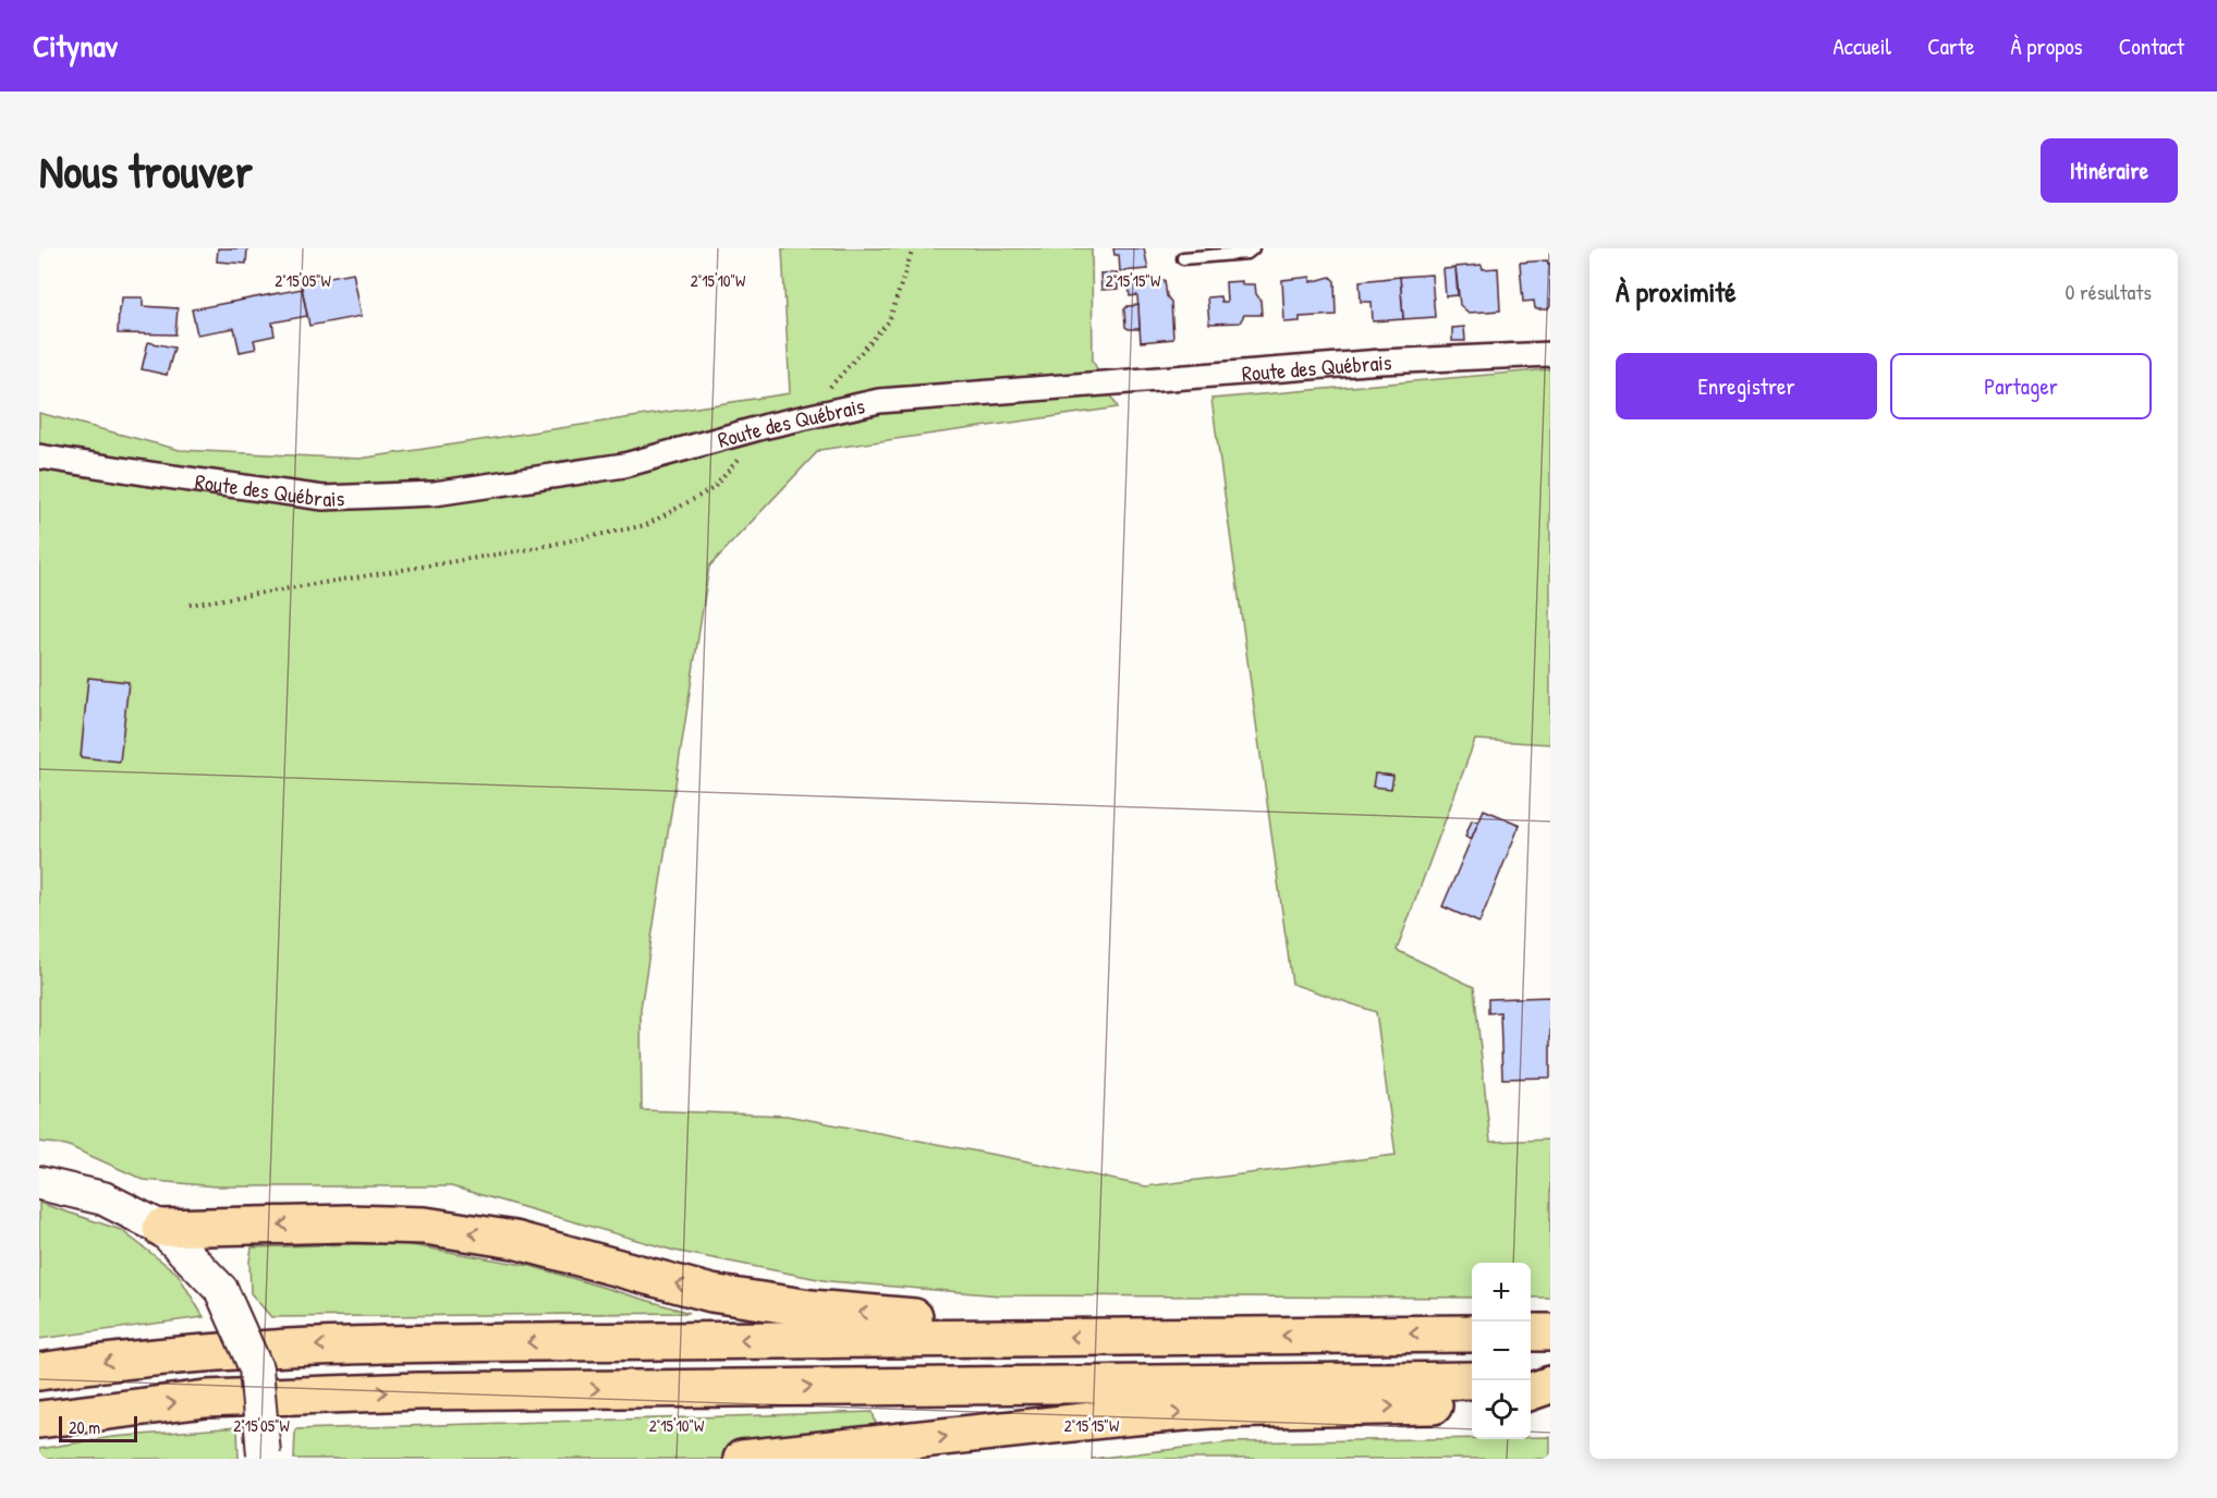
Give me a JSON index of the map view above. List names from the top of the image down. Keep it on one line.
{"streets":{"street":["Route des Québrais"]},"scale_bar":"20 m","page":{"header":"Citynav","nav":["Accueil","Carte","À propos","Contact"],"buttons":["Itinéraire",["Enregistrer","Partager"]],"title":"Nous trouver","heading":["À proximité","0 résultats"],"map_buttons":["+","−"],"scale":"20 m"},"coordinates":["2°15'05\"W","2°15'10\"W","2°15'15\"W"]}
